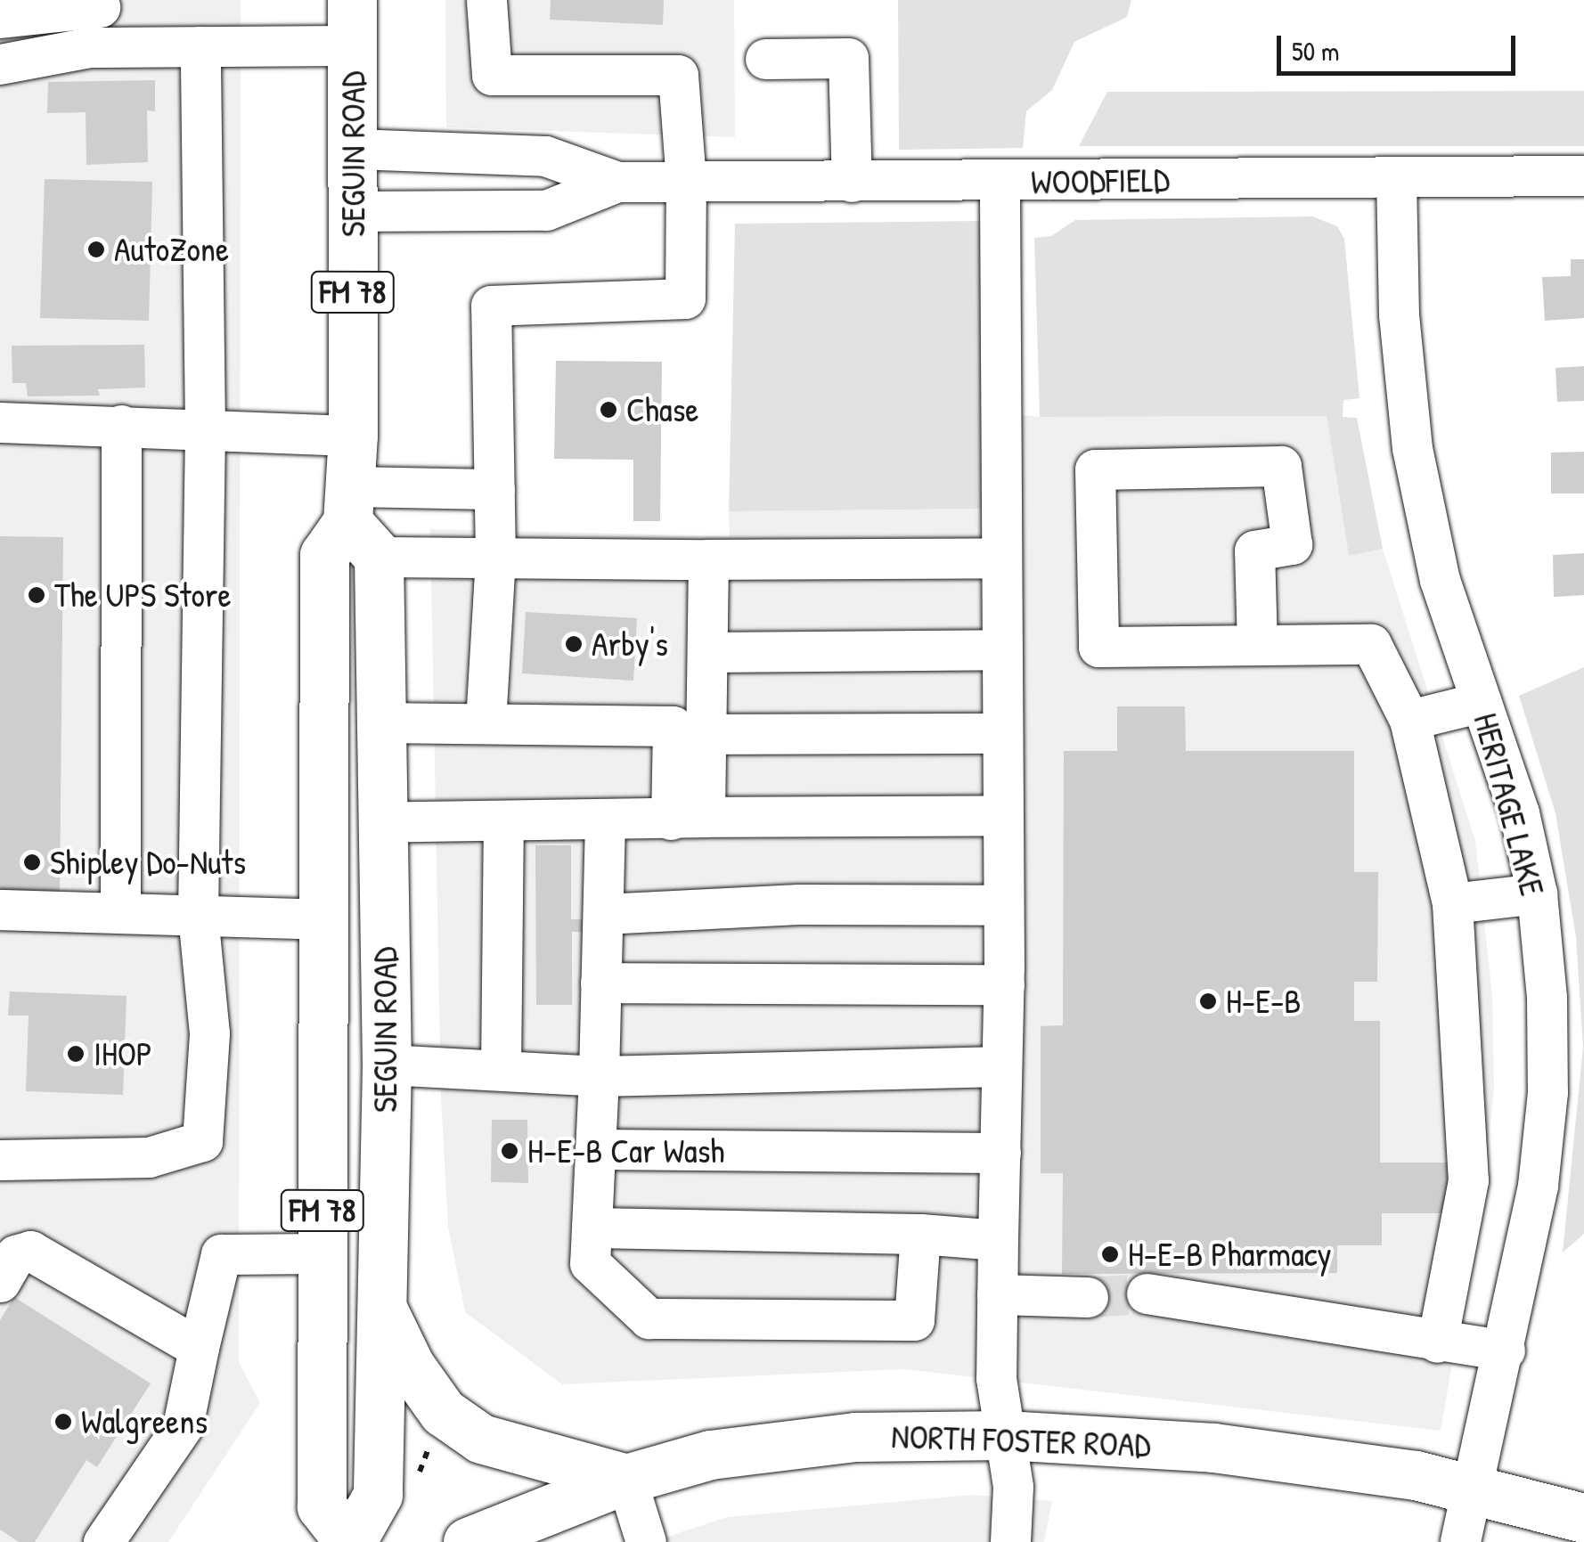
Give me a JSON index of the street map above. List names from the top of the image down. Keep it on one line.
{"streets":{"main road":["SEGUIN ROAD","FM 78","NORTH FOSTER ROAD"],"street":["WOODFIELD","HERITAGE LAKE"]},"crossings":[["SEGUIN ROAD","WOODFIELD"],["WOODFIELD","HERITAGE LAKE"],["HERITAGE LAKE","NORTH FOSTER ROAD"]],"places":["AutoZone","Chase","The UPS Store","Arby's","Shipley Do-Nuts","H-E-B","IHOP","H-E-B Car Wash","H-E-B Pharmacy","Walgreens"],"scale_bar":"50 m"}
